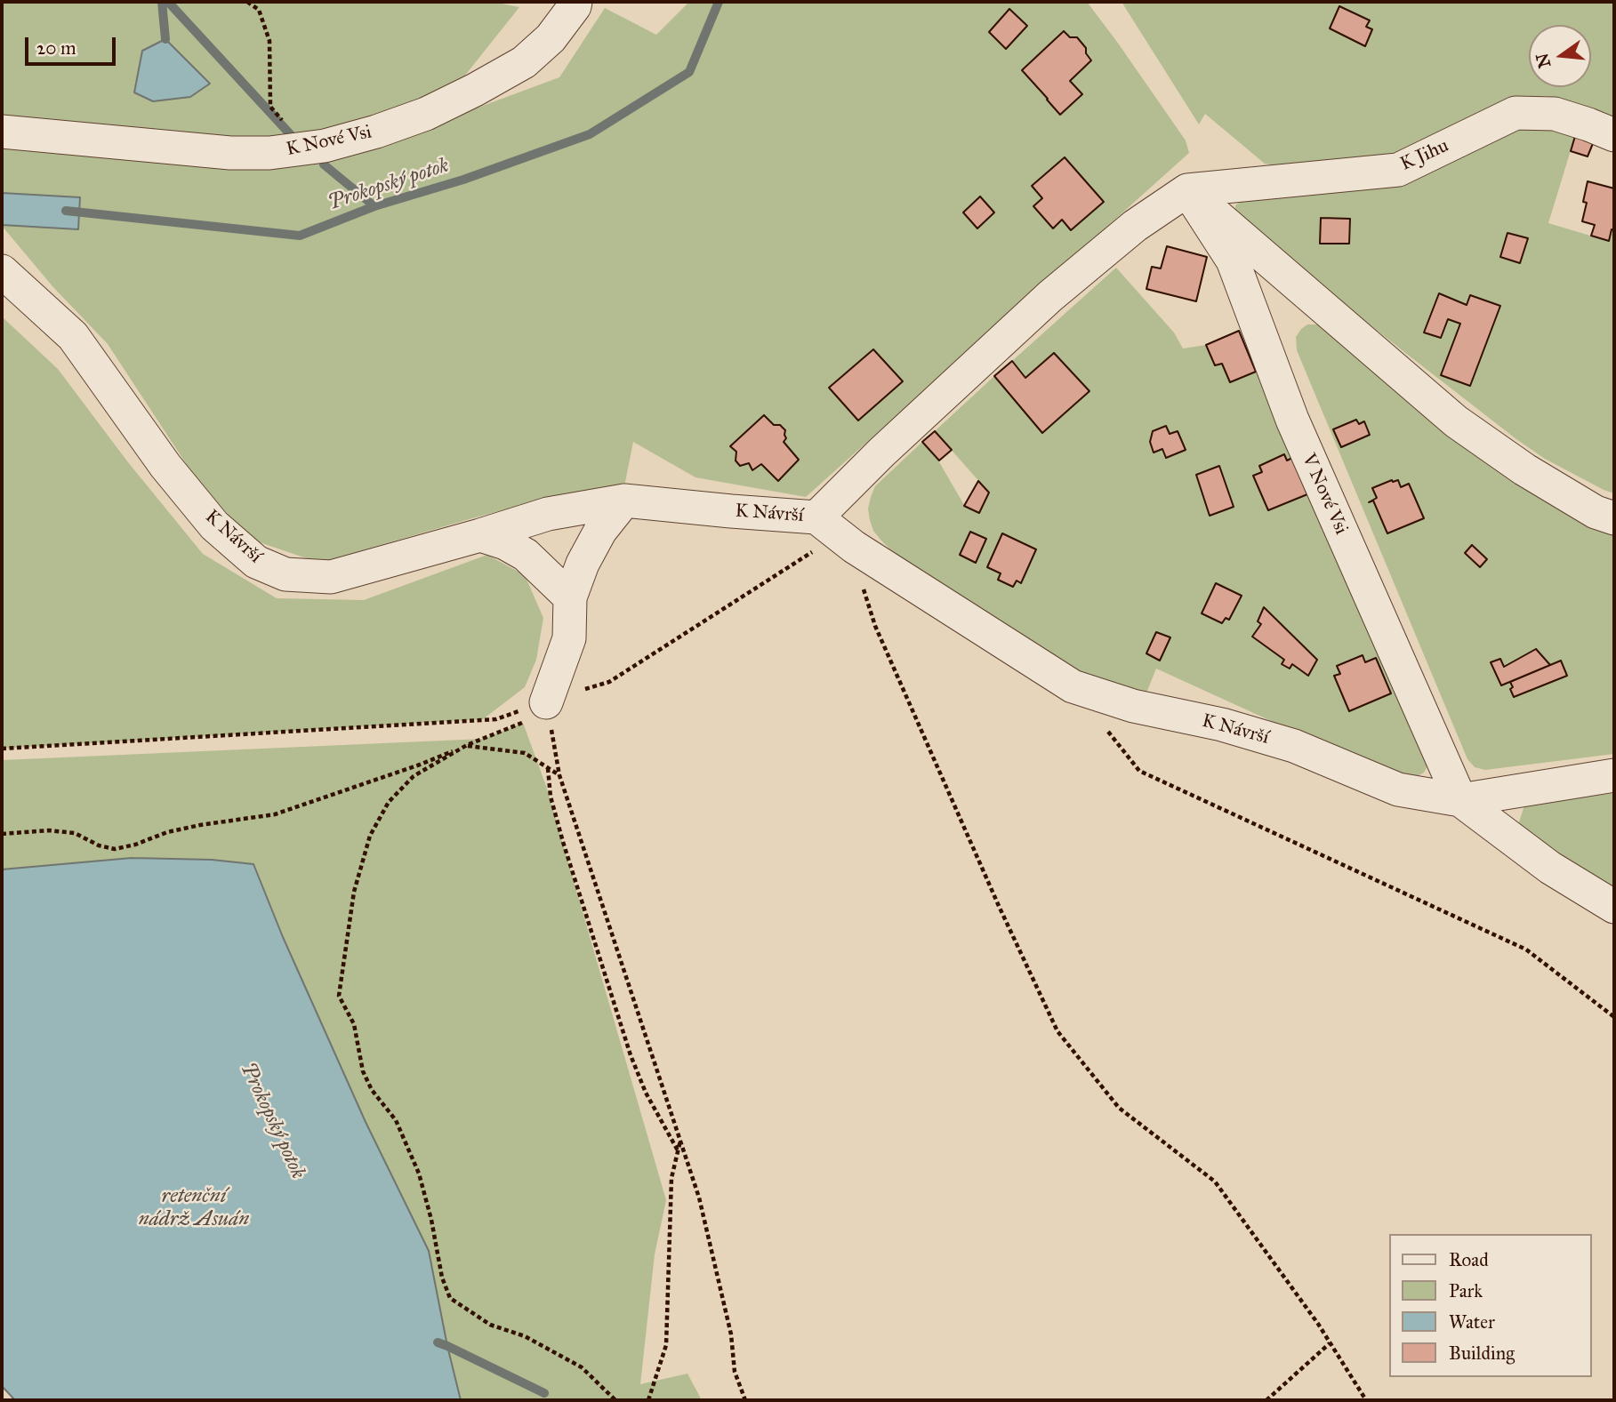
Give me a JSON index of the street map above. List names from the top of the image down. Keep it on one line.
{"streets":{"street":["K Nové Vsi","K Jihu","V Nové Vsi","K Návrší"]},"crossings":[["K Jihu","V Nové Vsi"],["V Nové Vsi","K Návrší"]],"water":["Prokopský potok","retenční nádrž Asuán"],"legend":["Road","Park","Water","Building"],"scale_bar":"20 m","north":"left"}
